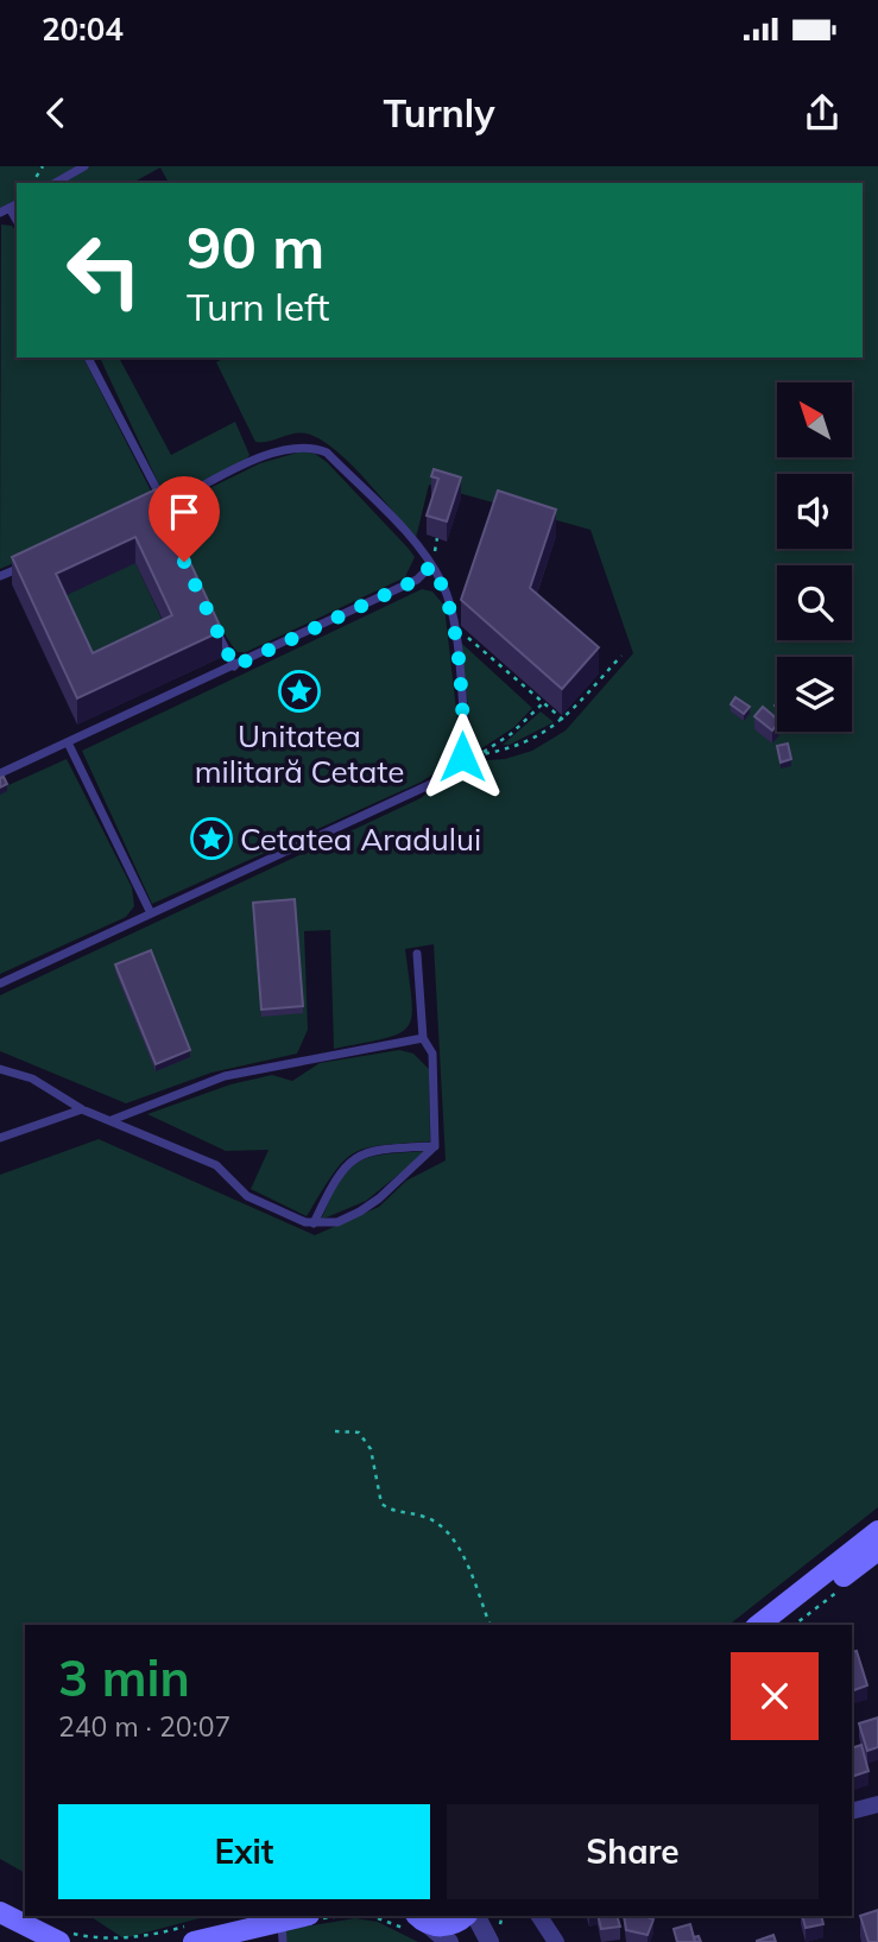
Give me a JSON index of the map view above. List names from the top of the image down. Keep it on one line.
{"places":{"place":["Unitatea militară Cetate","Cetatea Aradului"]},"north":"top left","page":{"status":"20:04","header":"Turnly","turn":["90 m","Turn left"],"heading":["3 min","240 m · 20:07"],"buttons":["Exit","Share"]}}
